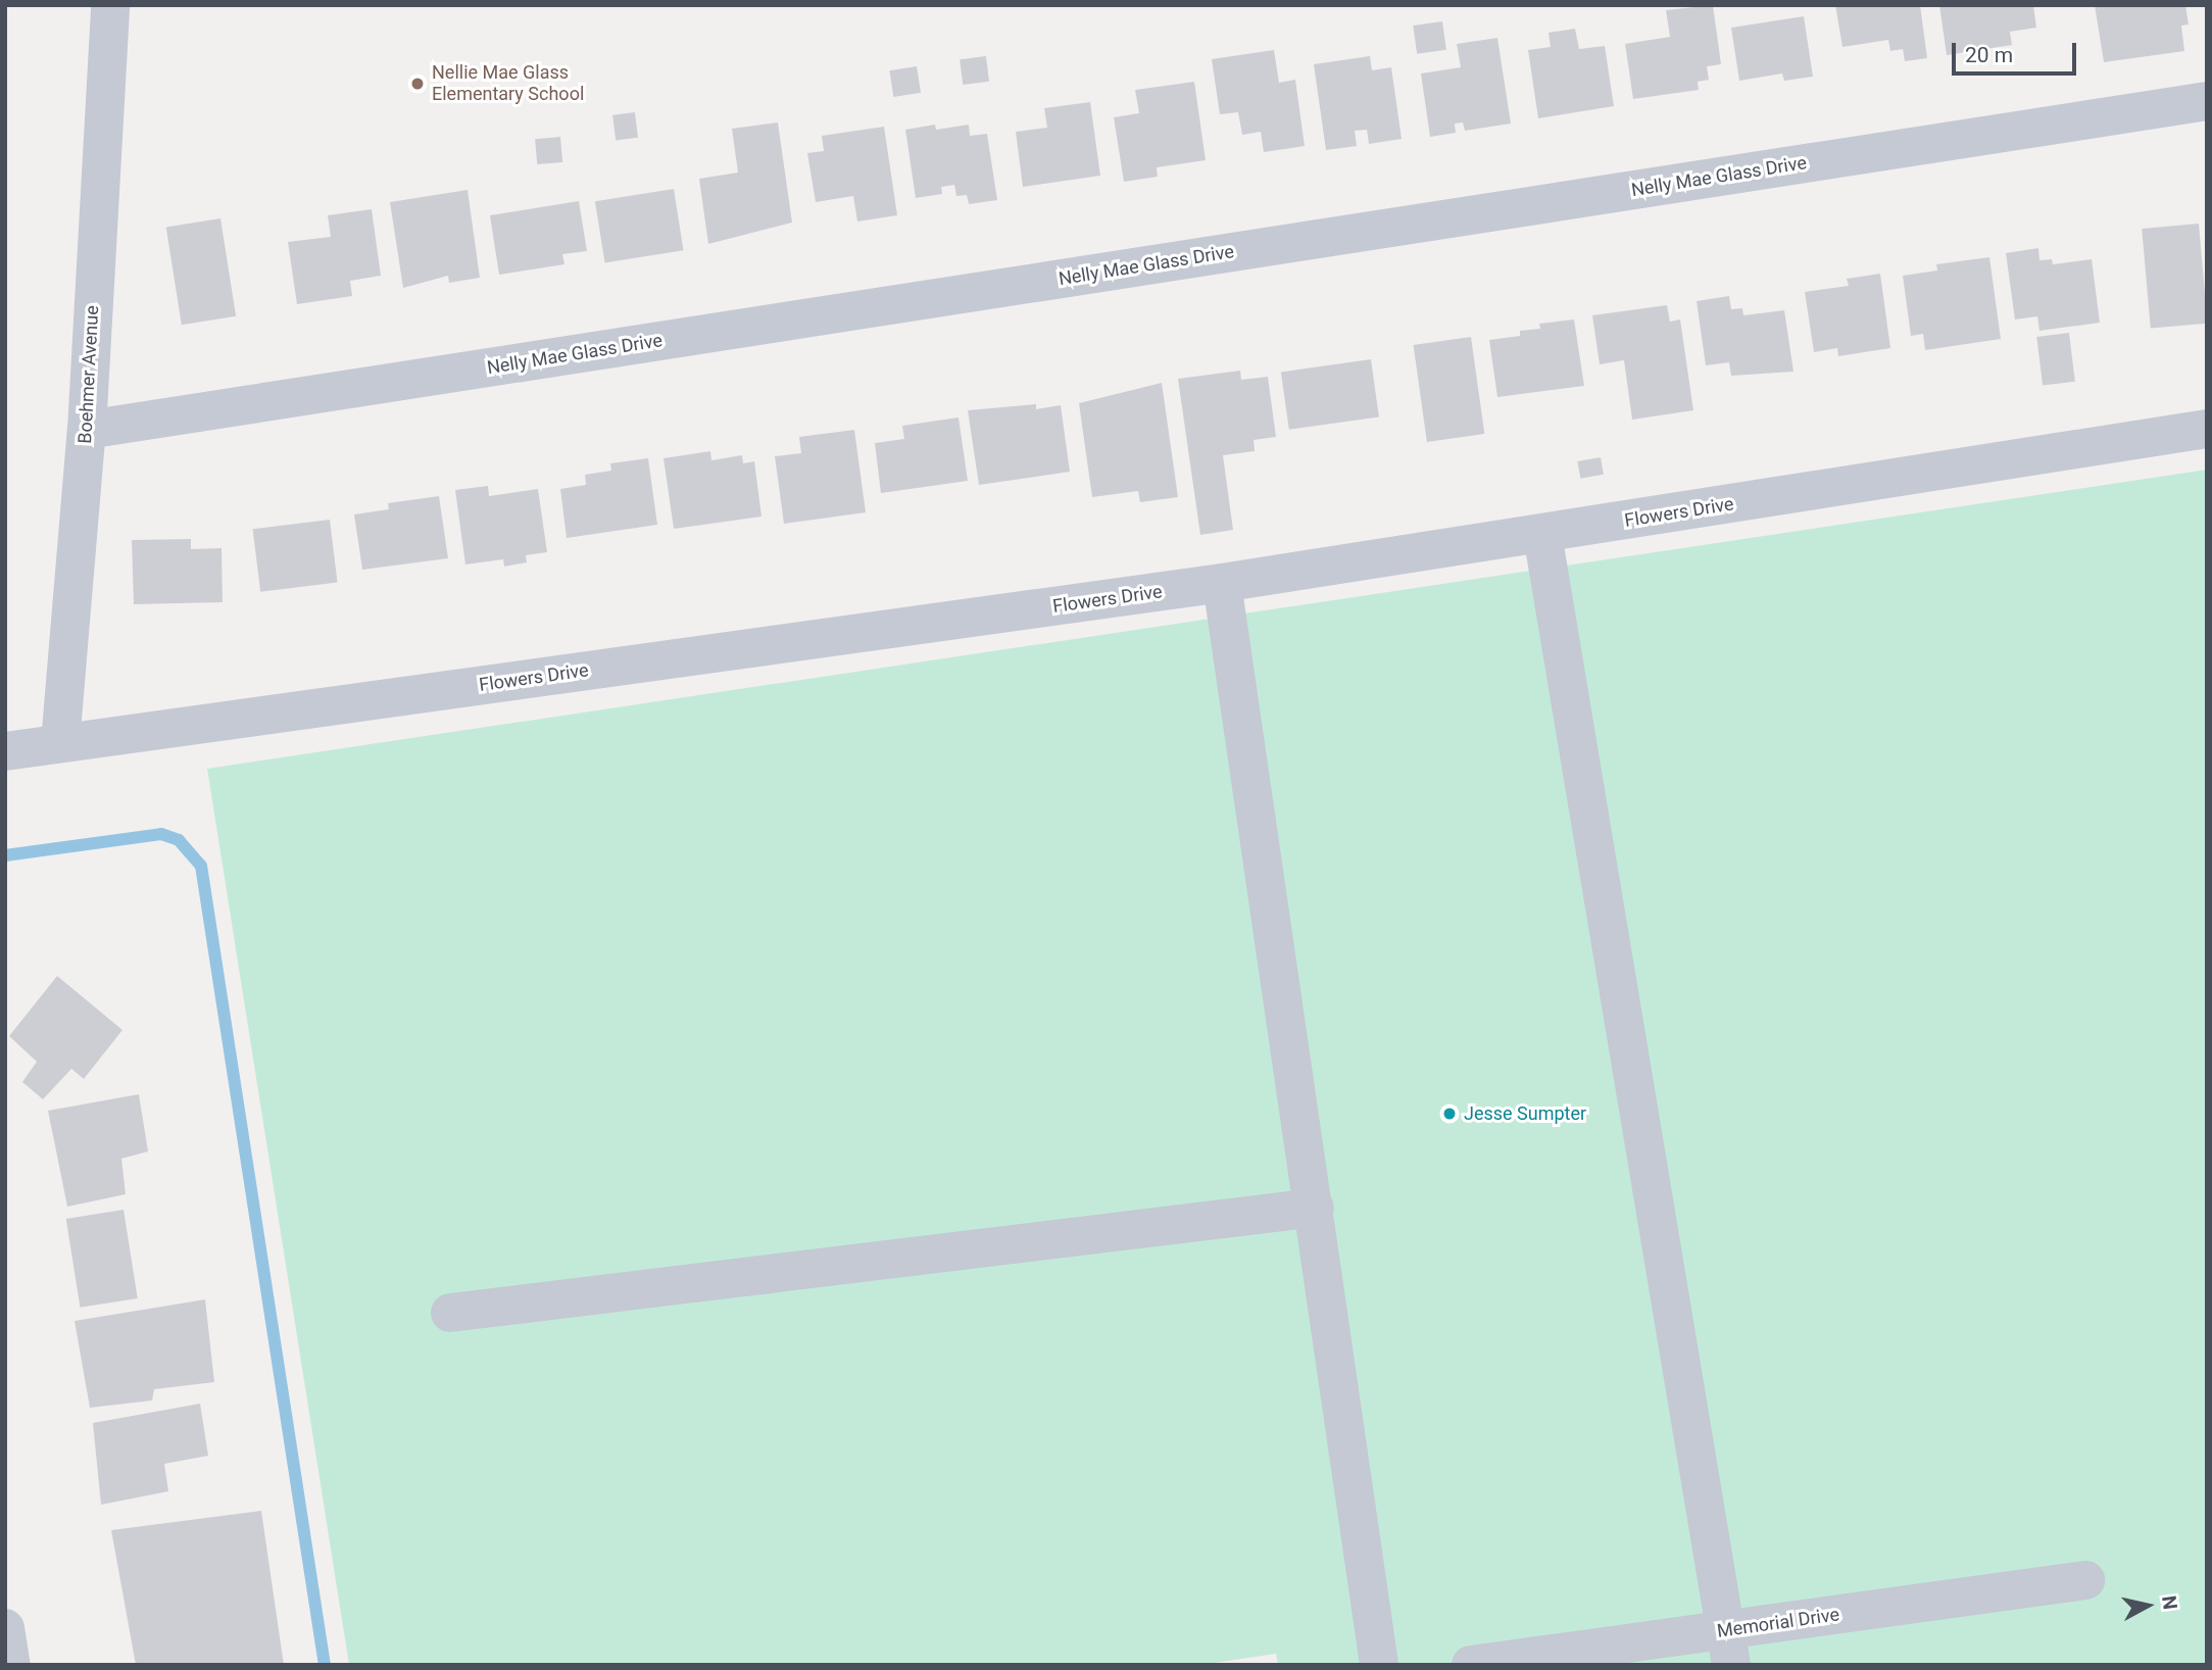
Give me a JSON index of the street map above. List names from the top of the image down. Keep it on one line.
{"streets":{"street":["Nelly Mae Glass Drive","Boehmer Avenue","Flowers Drive","Memorial Drive"]},"crossings":[["Nelly Mae Glass Drive","Boehmer Avenue"],["Boehmer Avenue","Flowers Drive"]],"places":["Nellie Mae Glass Elementary School","Jesse Sumpter"],"scale_bar":"20 m","north":"right"}
